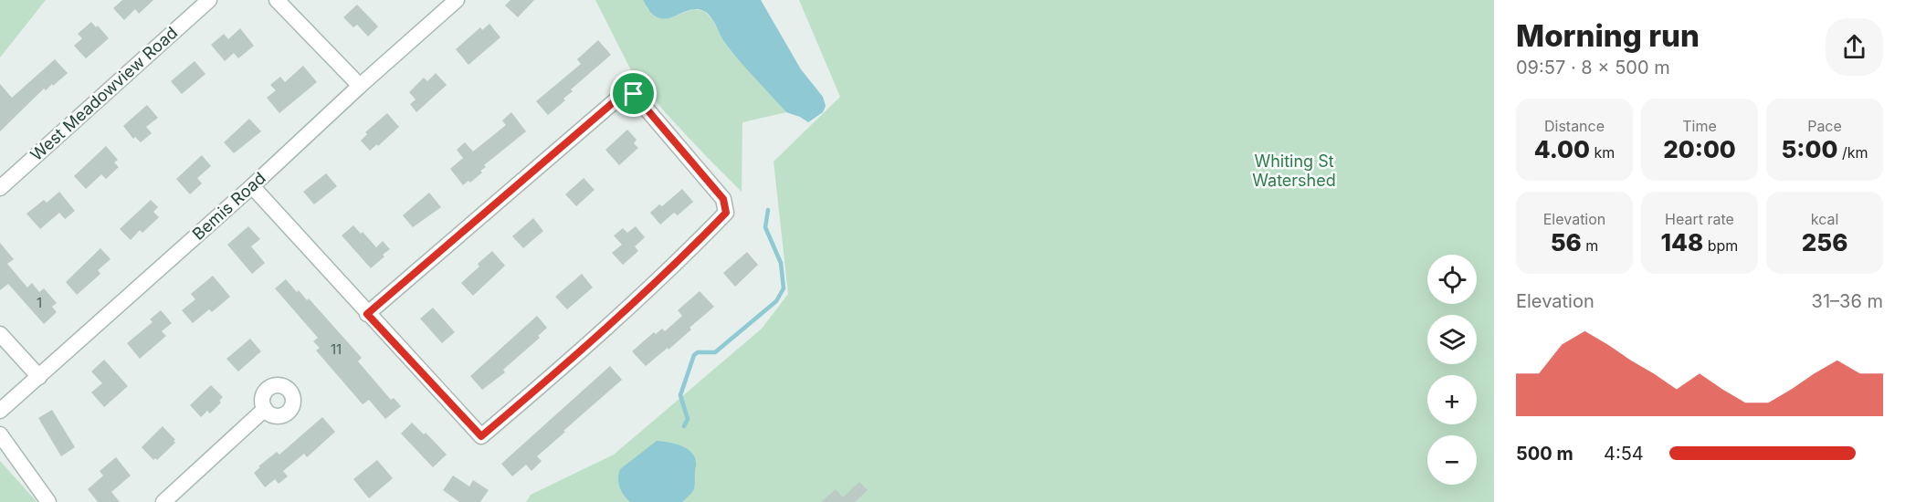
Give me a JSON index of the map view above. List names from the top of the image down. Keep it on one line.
{"streets":{"street":["West Meadowview Road","Bemis Road"]},"parks":["Whiting St Watershed"],"house_numbers":["1","11"],"page":{"heading":["Morning run","09:57 · 8 × 500 m"],"stats":[["Distance","4.00 km"],["Time","20:00"],["Pace","5:00 /km"],["Elevation","56 m"],["Heart rate","148 bpm"],["kcal","256"]],"map_buttons":["+","−"],"chart":["Elevation","31–36 m"],"list":[{"name":"500 m","note":"4:54"}]}}
